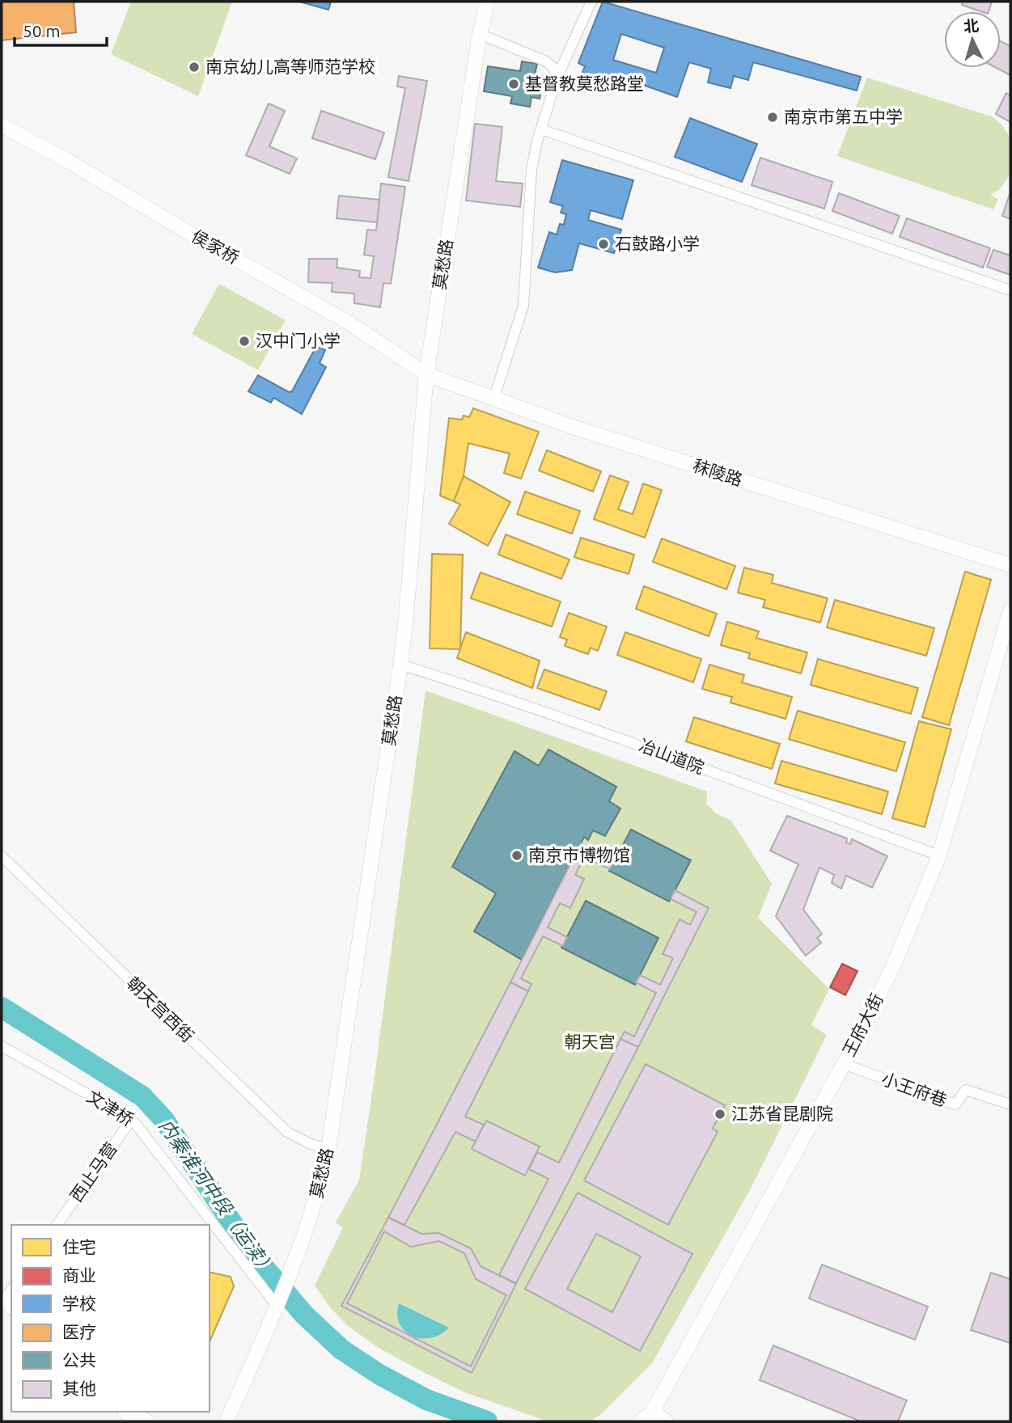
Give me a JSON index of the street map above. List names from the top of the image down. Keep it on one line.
{"streets":{"street":["侯家桥","莫愁路","秣陵路","冶山道院","朝天宫西街","王府大街","小王府巷","文津桥","西止马营"]},"crossings":[["侯家桥","莫愁路"],["侯家桥","秣陵路"],["莫愁路","秣陵路"],["莫愁路","冶山道院"],["莫愁路","朝天宫西街"],["莫愁路","文津桥"],["冶山道院","王府大街"],["王府大街","小王府巷"],["文津桥","西止马营"]],"water":["内秦淮河中段（运渎）"],"parks":["朝天宫"],"places":["南京幼儿高等师范学校","基督教莫愁路堂","南京市第五中学","石鼓路小学","汉中门小学","南京市博物馆","江苏省昆剧院"],"legend":["住宅","商业","学校","医疗","公共","其他"],"scale_bar":"50 m","north":"top"}
